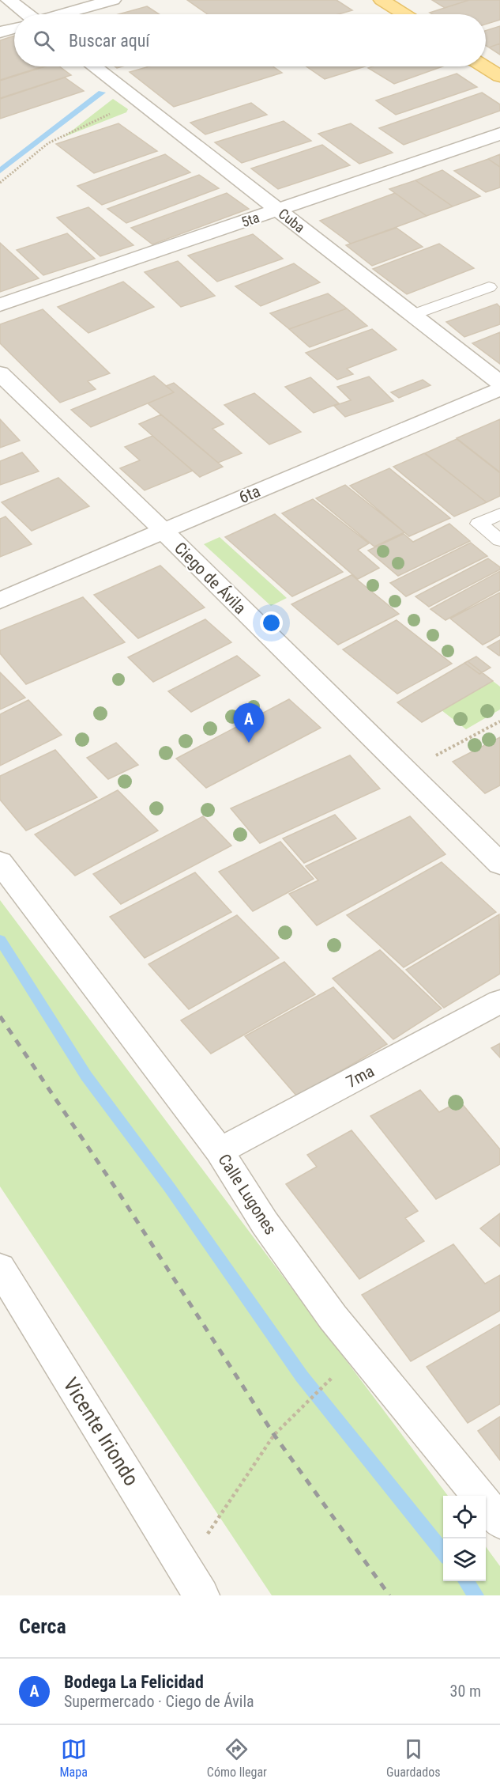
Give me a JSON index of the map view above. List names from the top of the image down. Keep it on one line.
{"streets":{"street":["5ta","Cuba","6ta","Ciego de Ávila","7ma","Calle Lugones","Vicente Iriondo"]},"crossings":[["5ta","Cuba"],["6ta","Ciego de Ávila"],["7ma","Calle Lugones"]],"page":{"search":"Buscar aquí","pins":"A","heading":"Cerca","list":[{"mark":"A","name":"Bodega La Felicidad","note":"Supermercado · Ciego de Ávila","value":"30 m"}],"nav":["Mapa","Cómo llegar","Guardados"]}}
